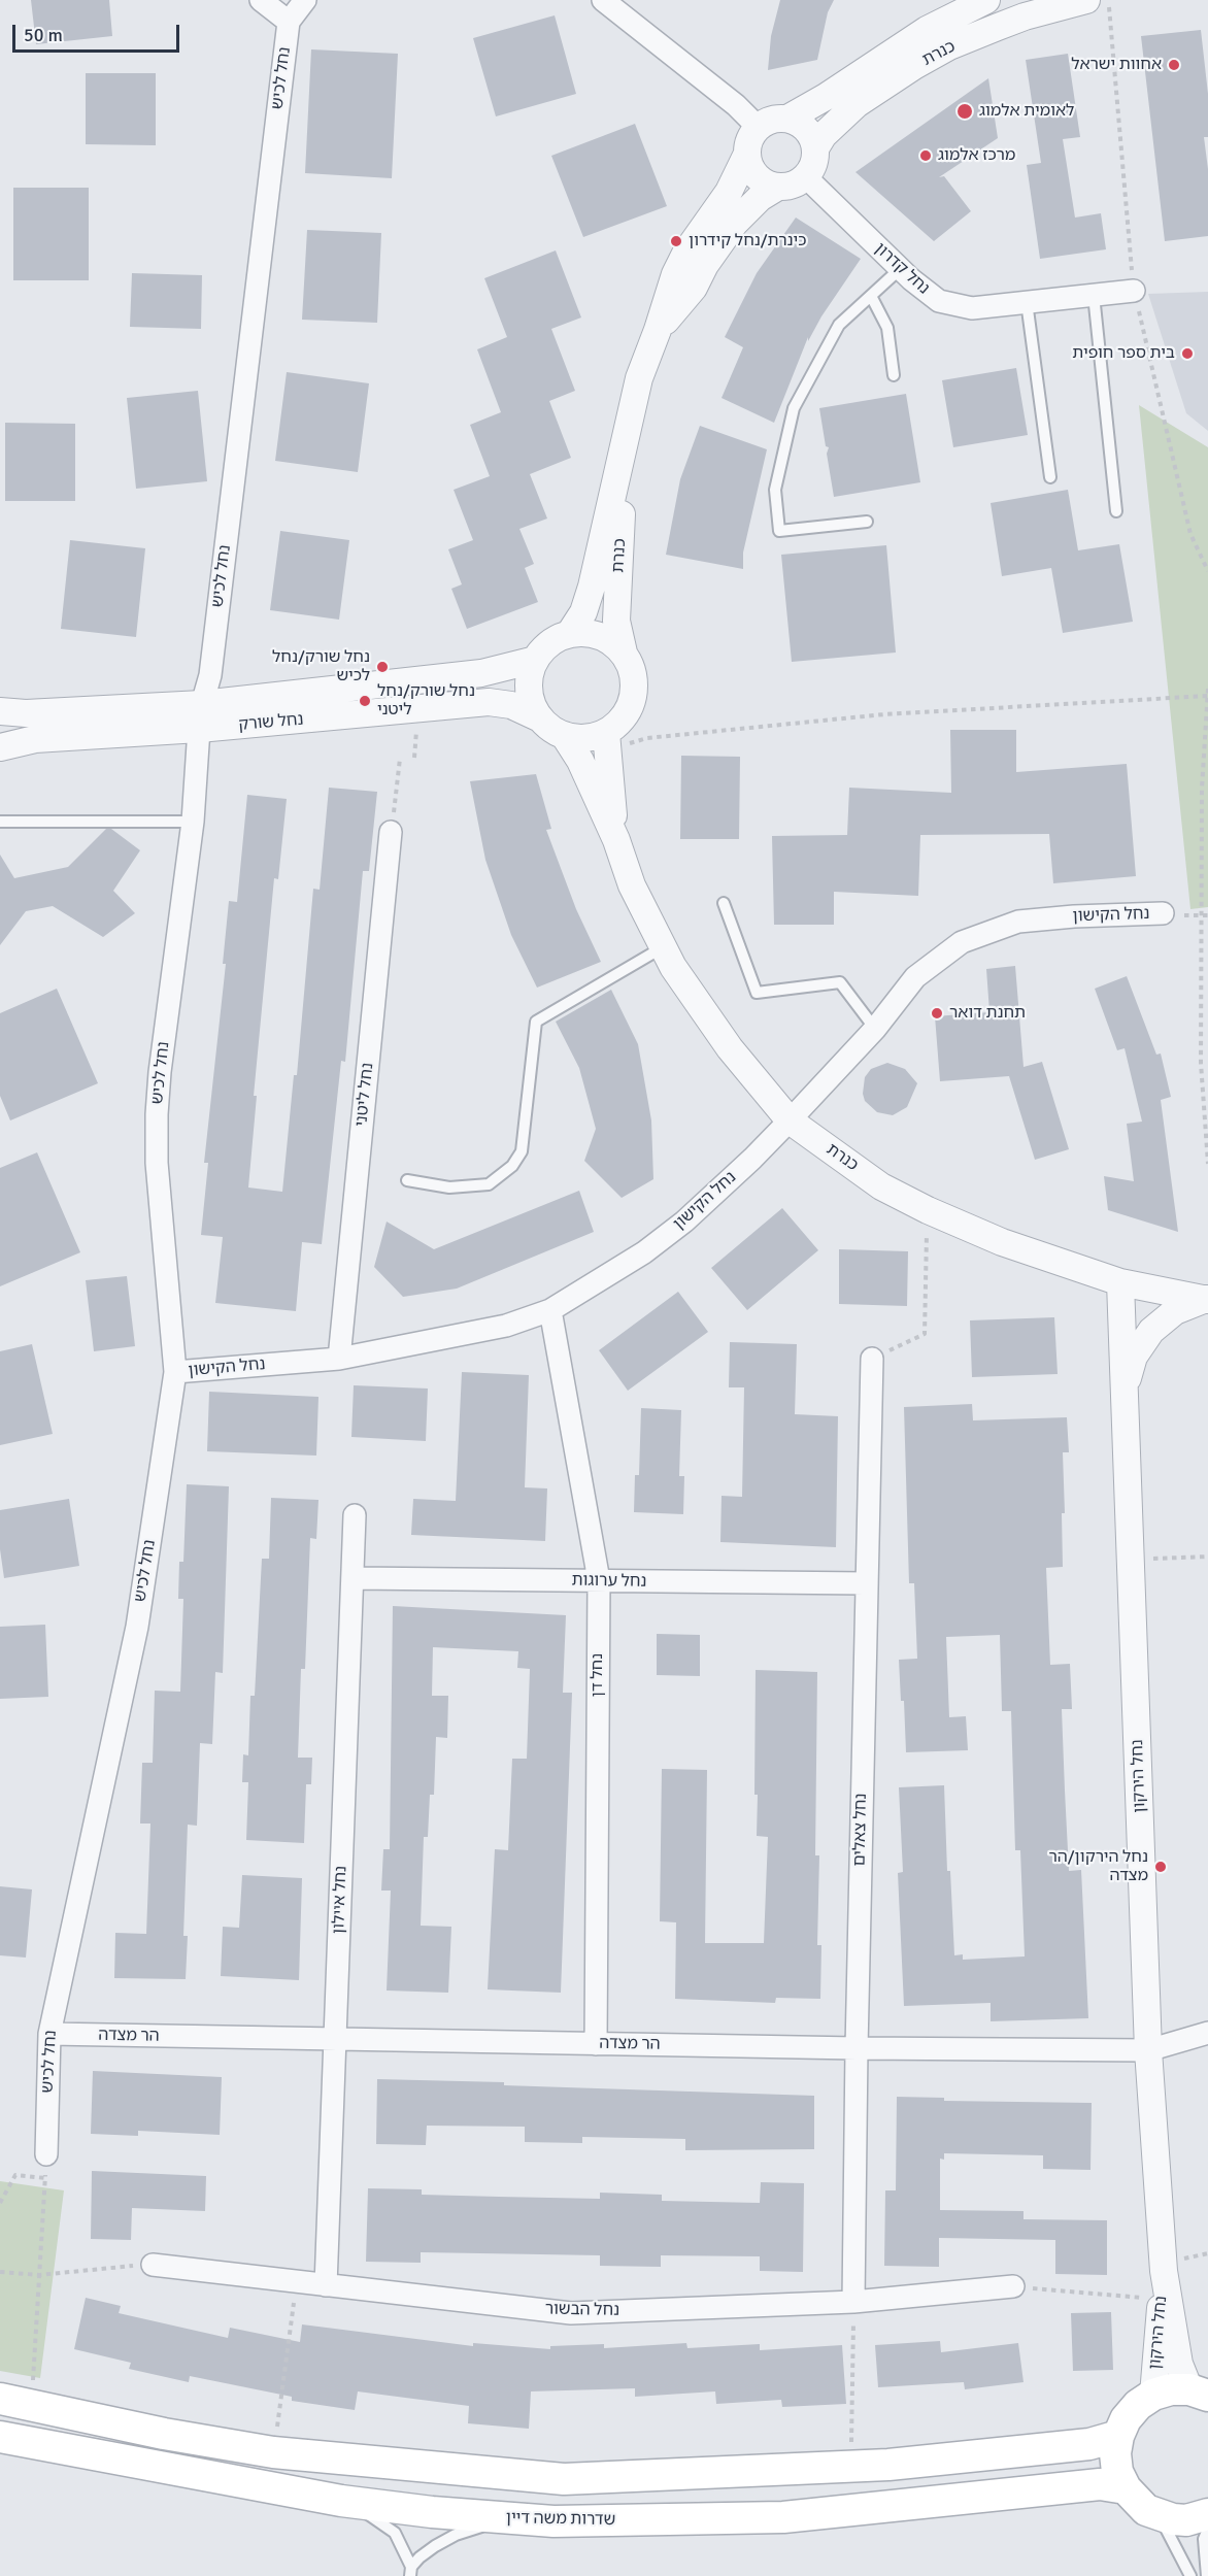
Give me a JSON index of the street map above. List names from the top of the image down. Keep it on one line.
{"streets":{"main road":["שדרות משה דיין"],"street":["כנרת","נחל לכיש","נחל קדרון","נחל שורק","נחל הקישון","נחל ליטני","נחל ערוגות","נחל דן","נחל הירקון","נחל צאלים","נחל איילון","הר מצדה","נחל הבשור"]},"crossings":[["כנרת","נחל קדרון"],["כנרת","נחל שורק"],["כנרת","נחל הקישון"],["כנרת","נחל הירקון"],["נחל לכיש","נחל שורק"],["נחל לכיש","נחל הקישון"],["נחל לכיש","הר מצדה"],["נחל הקישון","נחל ליטני"],["נחל הקישון","נחל דן"],["נחל ערוגות","נחל דן"],["נחל ערוגות","נחל צאלים"],["נחל ערוגות","נחל איילון"],["נחל דן","הר מצדה"],["נחל הירקון","הר מצדה"],["נחל צאלים","הר מצדה"],["נחל צאלים","נחל הבשור"],["נחל איילון","הר מצדה"],["נחל איילון","נחל הבשור"]],"places":["אחוות ישראל","לאומית אלמוג","מרכז אלמוג","כינרת/נחל קידרון","בית ספר חופית","נחל שורק/נחל לכיש","נחל שורק/נחל ליטני","תחנת דואר","נחל הירקון/הר מצדה"],"scale_bar":"50 m"}
